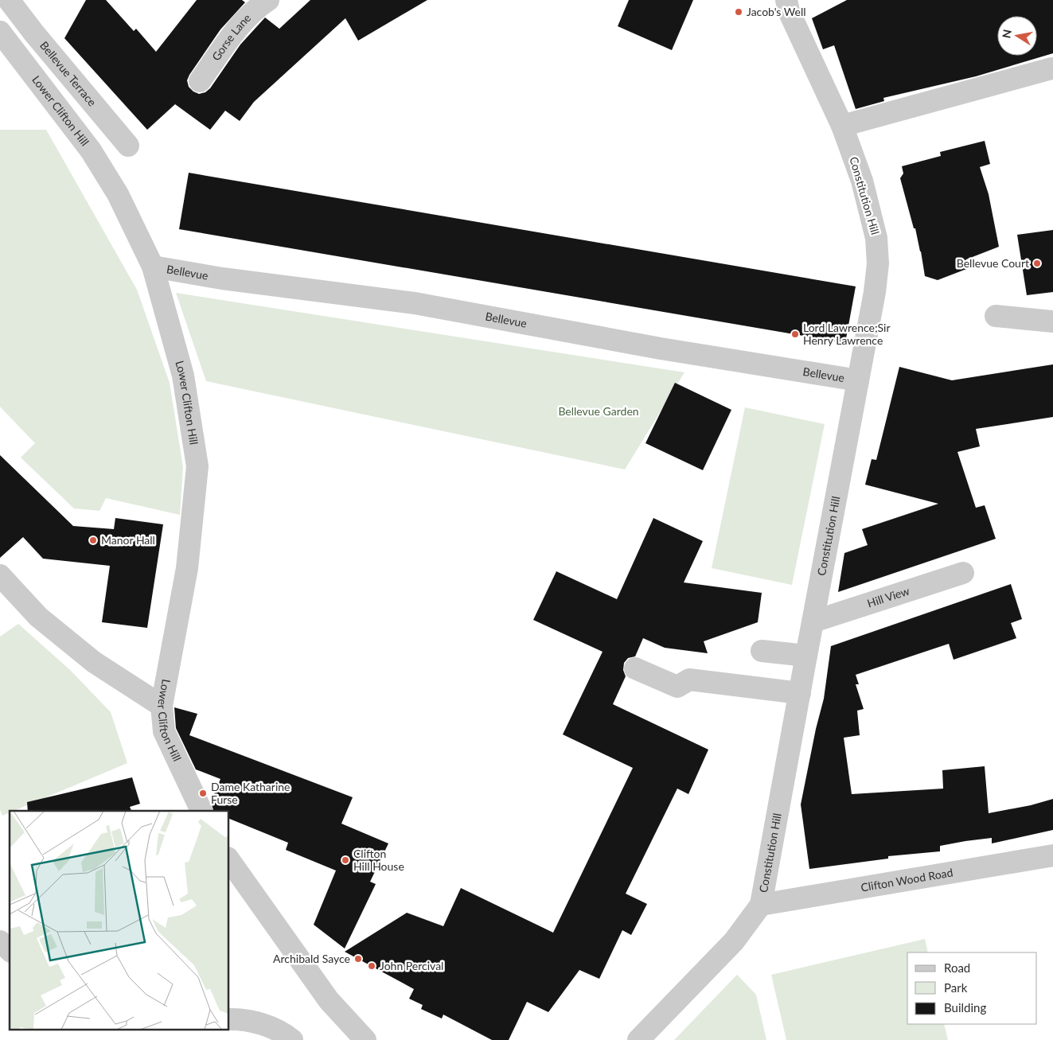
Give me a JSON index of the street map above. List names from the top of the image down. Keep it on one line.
{"streets":{"street":["Gorse Lane","Bellevue Terrace","Lower Clifton Hill","Constitution Hill","Bellevue","Hill View","Clifton Wood Road"]},"crossings":[["Lower Clifton Hill","Bellevue"],["Constitution Hill","Bellevue"],["Constitution Hill","Hill View"],["Constitution Hill","Clifton Wood Road"]],"parks":["Bellevue Garden"],"places":["Jacob's Well","Bellevue Court","Lord Lawrence;Sir Henry Lawrence","Manor Hall","Dame Katharine Furse","Clifton Hill House","Archibald Sayce","John Percival"],"legend":["Road","Park","Building"],"north":"left"}
